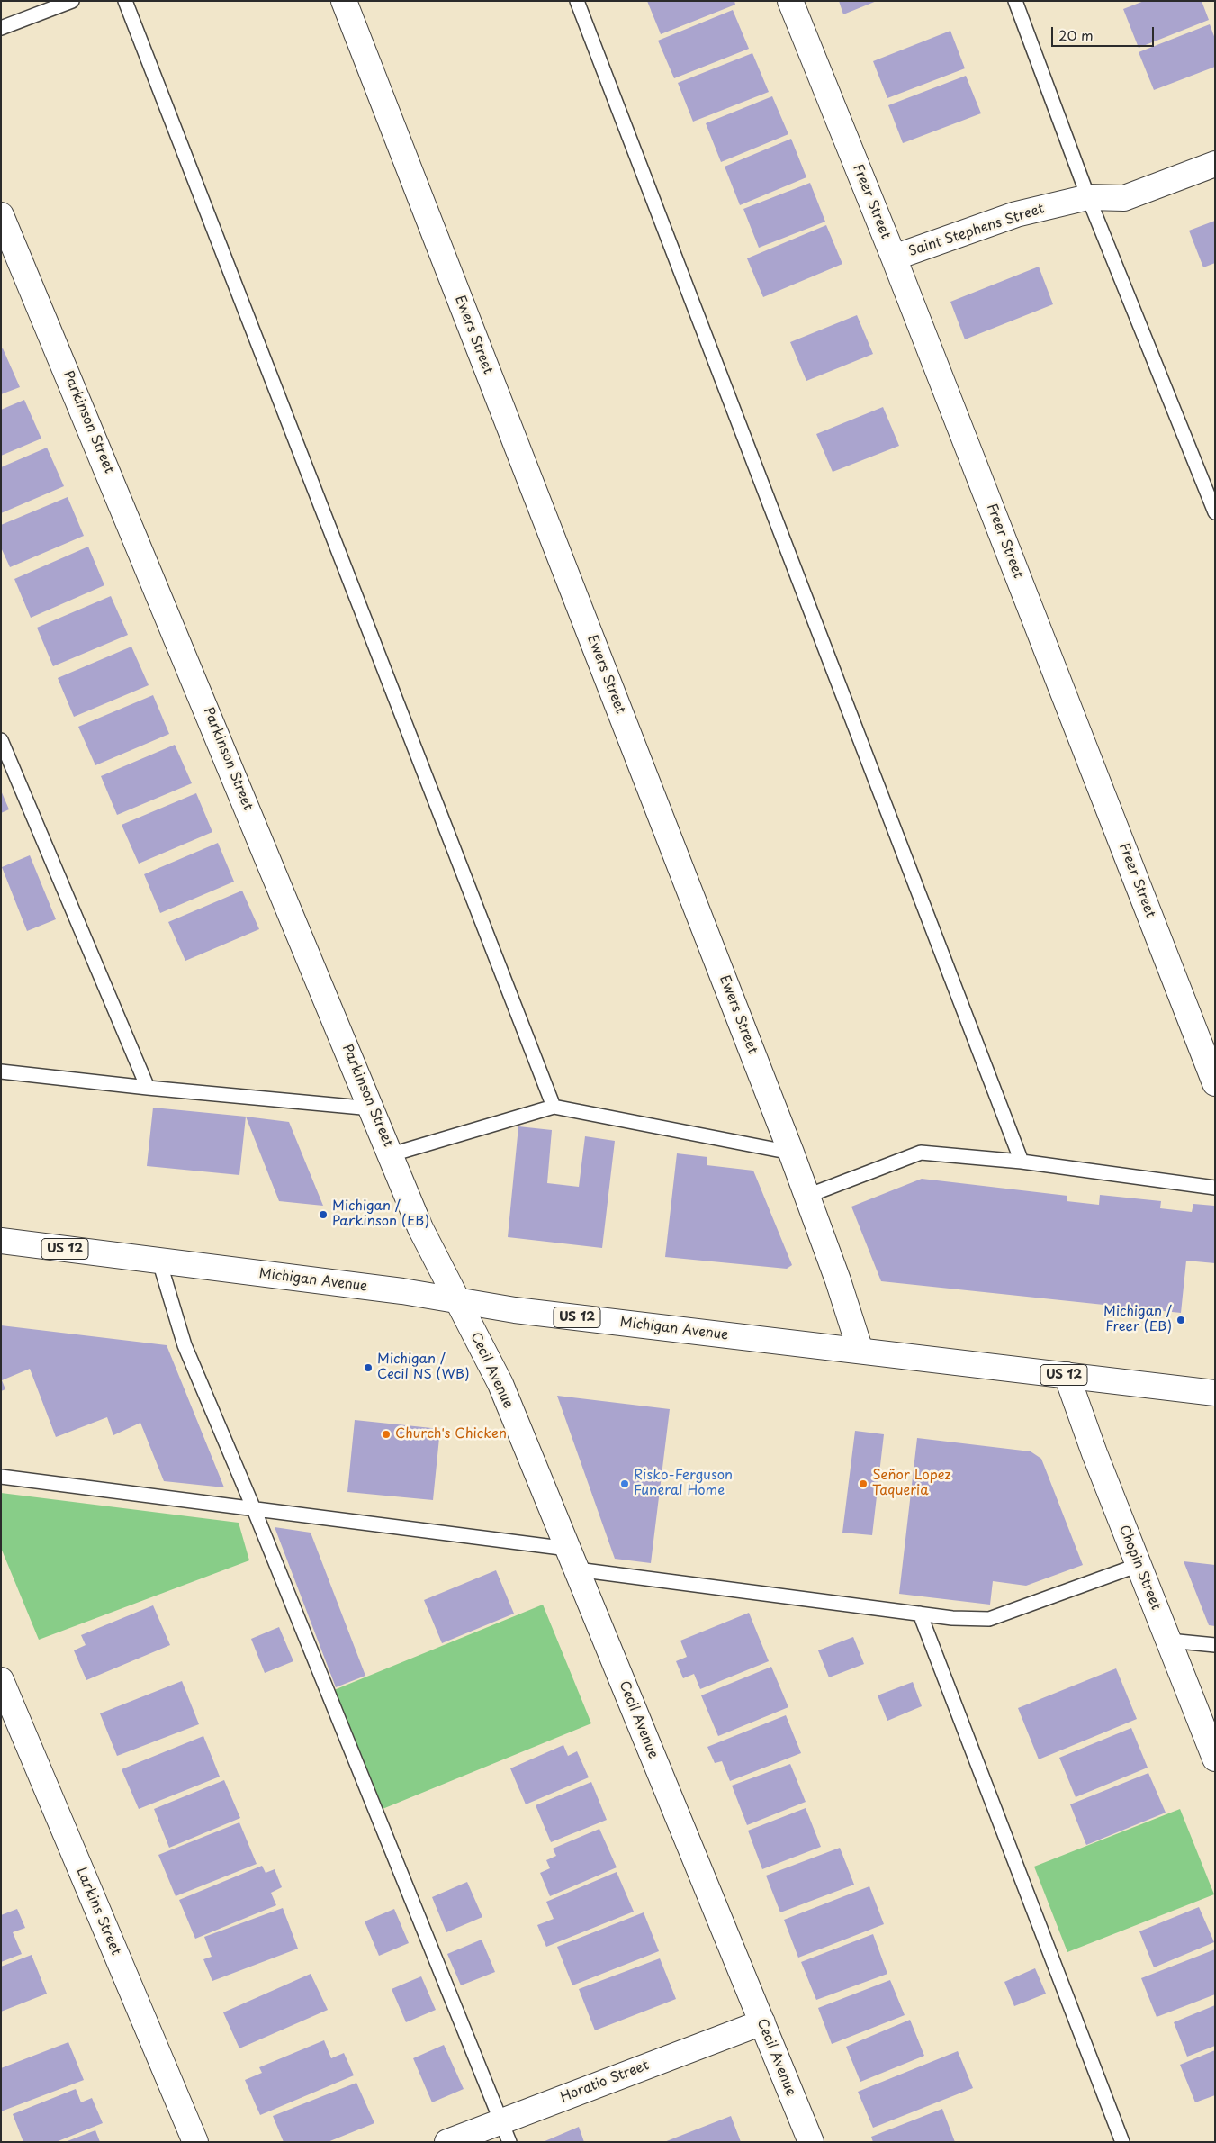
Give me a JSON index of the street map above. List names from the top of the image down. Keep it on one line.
{"streets":{"street":["Freer Street","Saint Stephens Street","Ewers Street","Parkinson Street","US 12","Michigan Avenue","Cecil Avenue","Chopin Street","Larkins Street","Horatio Street"]},"crossings":[["Freer Street","Saint Stephens Street"],["Ewers Street","Michigan Avenue"],["Parkinson Street","Michigan Avenue"],["Parkinson Street","Cecil Avenue"],["Michigan Avenue","Cecil Avenue"],["Michigan Avenue","Chopin Street"],["Cecil Avenue","Horatio Street"]],"places":["Michigan / Parkinson (EB)","Michigan / Freer (EB)","Michigan / Cecil NS (WB)","Church's Chicken","Risko-Ferguson Funeral Home","Señor Lopez Taqueria"],"scale_bar":"20 m"}
